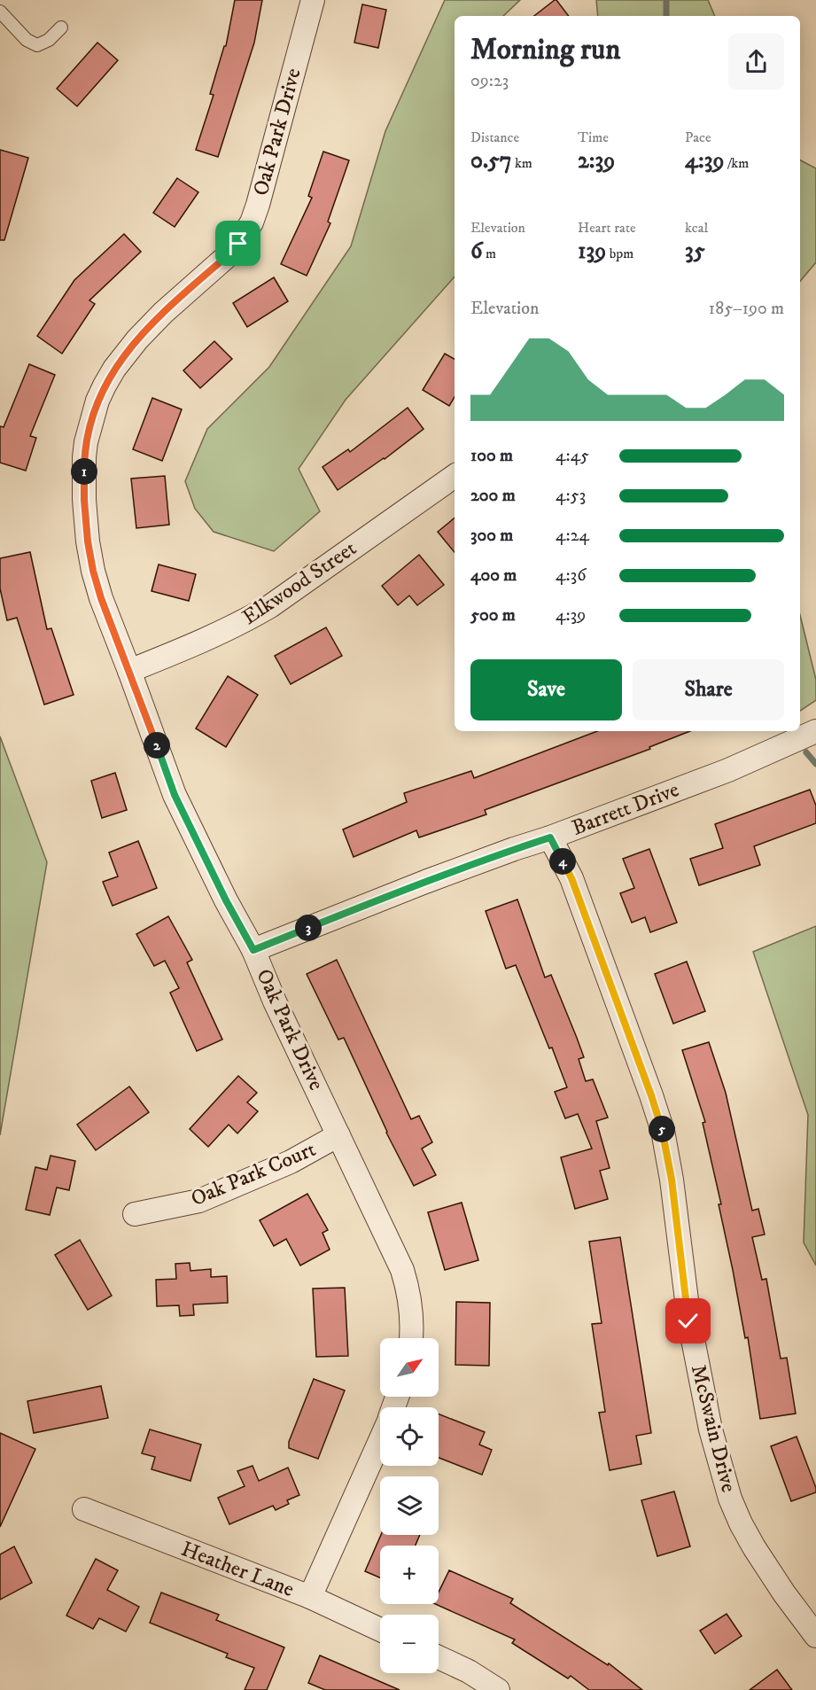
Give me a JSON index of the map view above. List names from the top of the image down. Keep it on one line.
{"streets":{"street":["Oak Park Drive","Elkwood Street","Barrett Drive","Oak Park Court","McSwain Drive","Heather Lane"]},"crossings":[["Oak Park Drive","Elkwood Street"],["Oak Park Drive","Barrett Drive"],["Oak Park Drive","Oak Park Court"],["Barrett Drive","McSwain Drive"]],"north":"top right","page":{"heading":["Morning run","09:23"],"stats":[["Distance","0.57 km"],["Time","2:39"],["Pace","4:39 /km"],["Elevation","6 m"],["Heart rate","139 bpm"],["kcal","35"]],"chart":["Elevation","185–190 m"],"list":[{"name":"100 m","note":"4:45"},{"name":"200 m","note":"4:53"},{"name":"300 m","note":"4:24"},{"name":"400 m","note":"4:36"},{"name":"500 m","note":"4:39"}],"pins":["1","2","4","3","5"],"buttons":["Save","Share"],"map_buttons":["+","−"]}}
